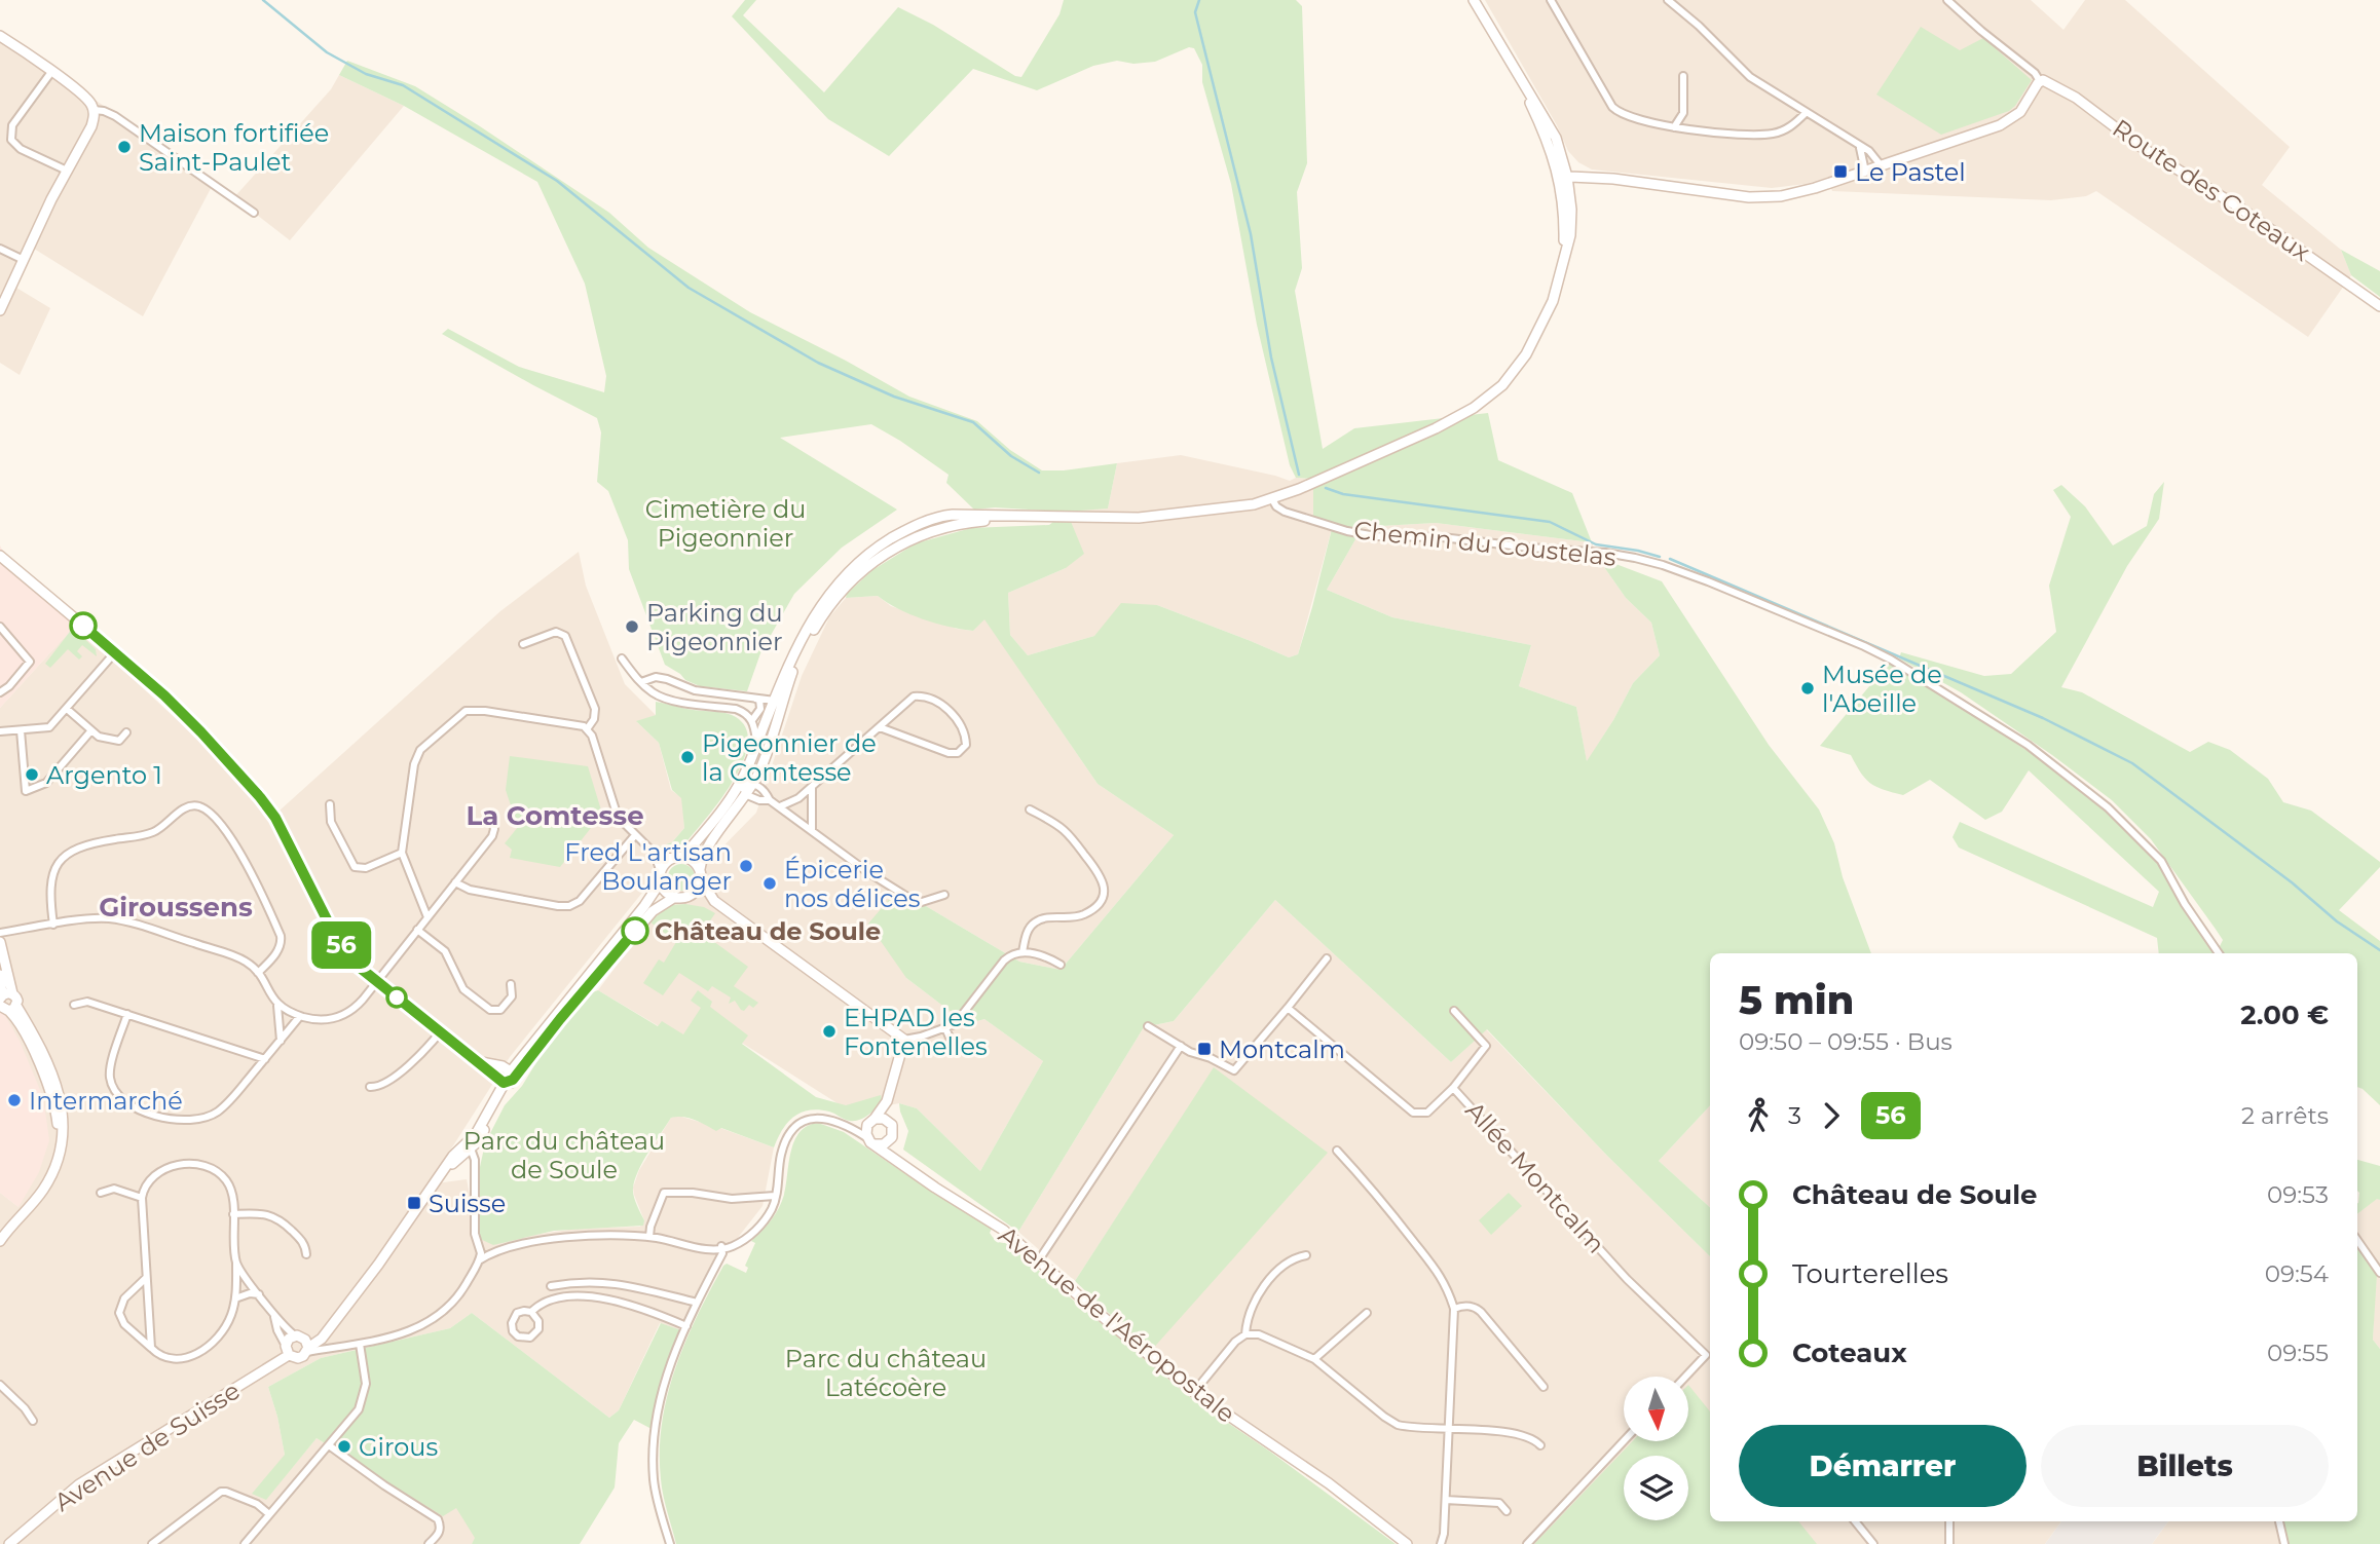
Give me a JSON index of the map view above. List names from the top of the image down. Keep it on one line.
{"streets":{"street":["Route des Coteaux","Chemin du Coustelas","Allée Montcalm","Avenue de l'Aéropostale","Avenue de Suisse"]},"districts":["La Comtesse","Giroussens"],"parks":["Cimetière du Pigeonnier","Parc du château de Soule","Parc du château Latécoère"],"places":{"other":["Maison fortifiée Saint-Paulet","Parking du Pigeonnier","Musée de l'Abeille","Pigeonnier de la Comtesse","Argento 1","Fred L'artisan Boulanger","Épicerie nos délices","Château de Soule","EHPAD les Fontenelles","Intermarché","Girous"],"transit":["Le Pastel","Montcalm","Suisse"]},"lines":["bus line 56"],"north":"bottom","page":{"on_map":"56","heading":["5 min","09:50 – 09:55 · Bus","2.00 €"],"legs":["3","56","2 arrêts"],"list":[{"name":"Château de Soule","value":"09:53"},{"name":"Tourterelles","value":"09:54"},{"name":"Coteaux","value":"09:55"}],"buttons":["Démarrer","Billets"]}}
